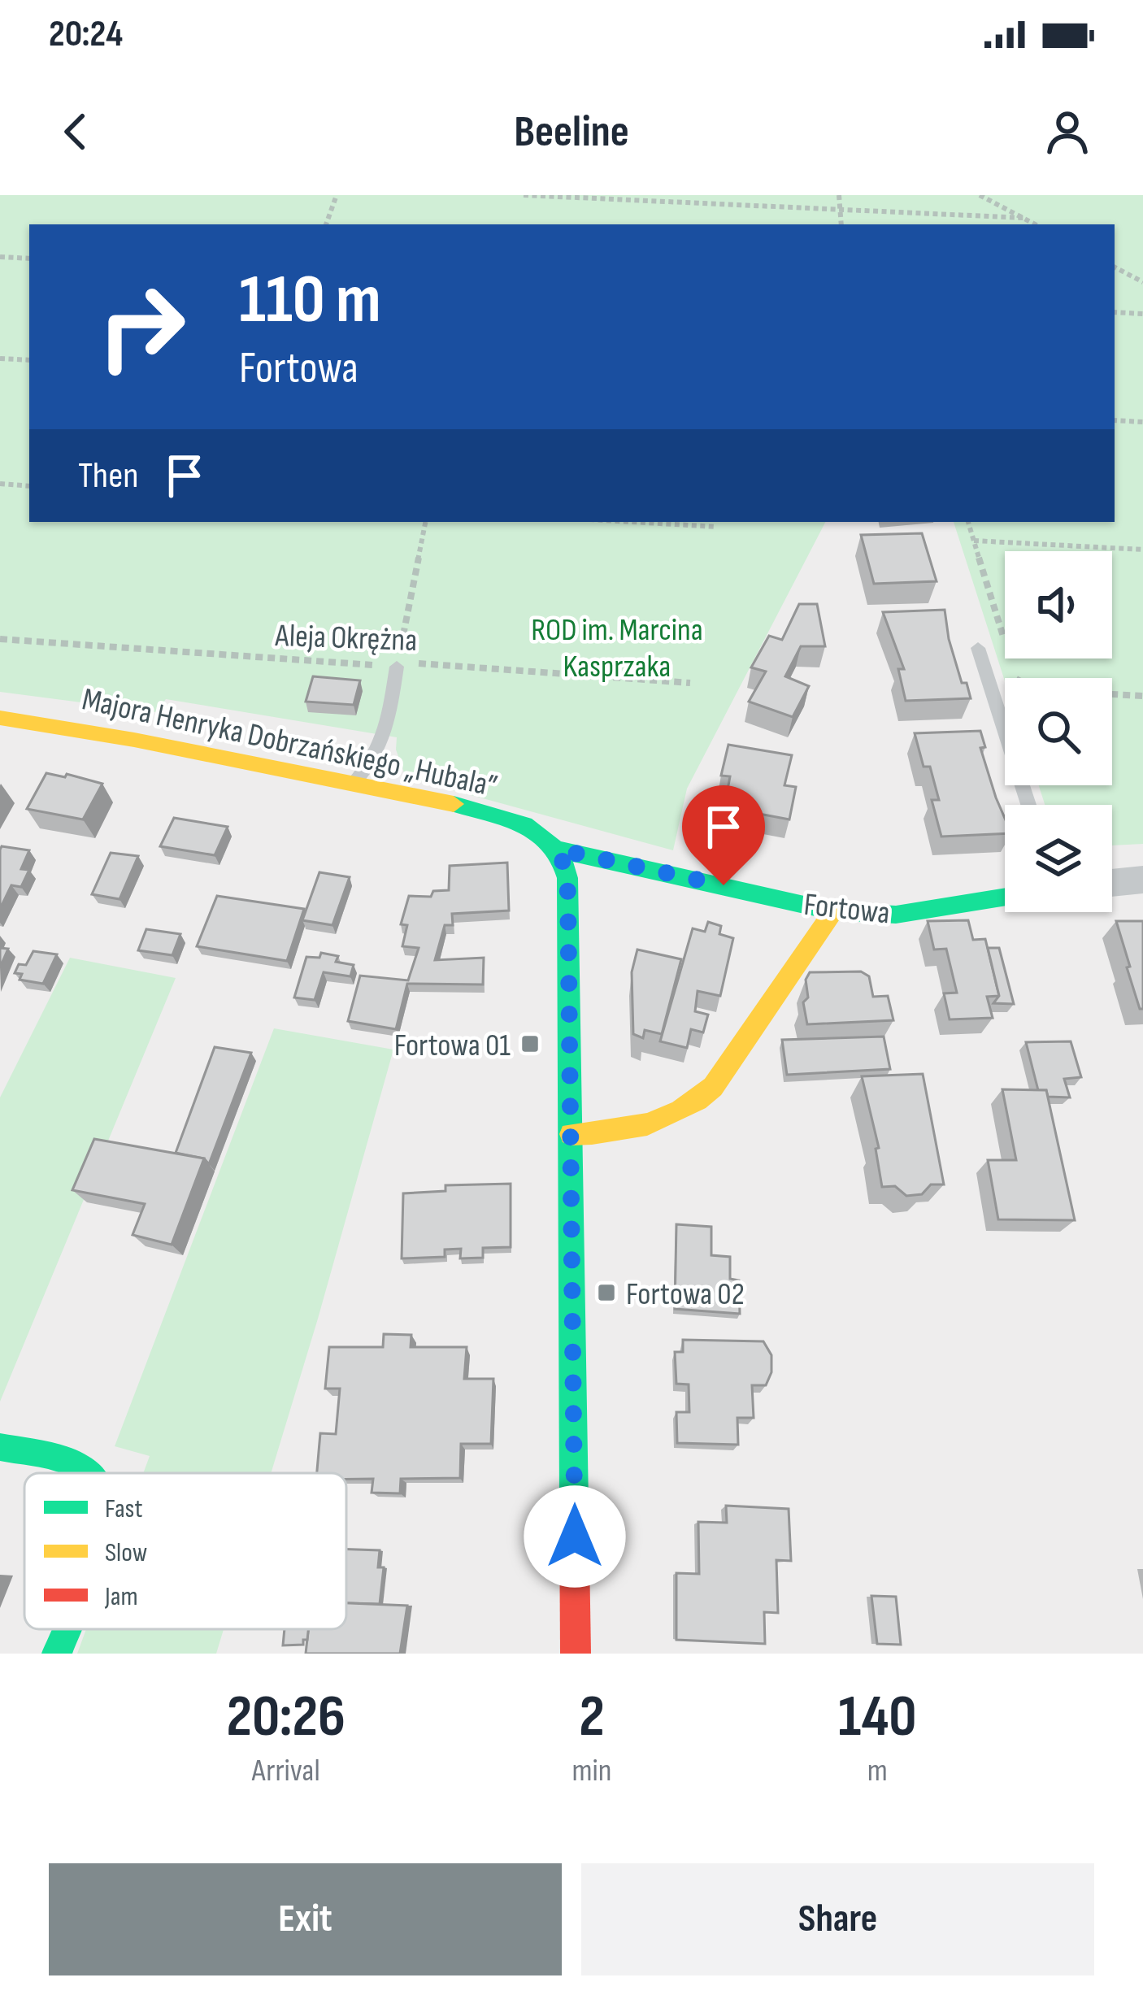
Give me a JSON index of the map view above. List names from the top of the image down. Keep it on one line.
{"streets":{"street":["Majora Henryka Dobrzańskiego „Hubala”","Fortowa"],"path":["Aleja Okrężna"]},"crossings":[["Majora Henryka Dobrzańskiego „Hubala”","Fortowa"]],"parks":["ROD im. Marcina Kasprzaka"],"places":{"transit":["Fortowa 01","Fortowa 02"]},"legend":["Fast","Slow","Jam"],"page":{"status":"20:24","header":"Beeline","turn":["110 m","Fortowa"],"then":"Then","eta":["20:26","Arrival","2","min","140","m"],"buttons":["Exit","Share"]}}
